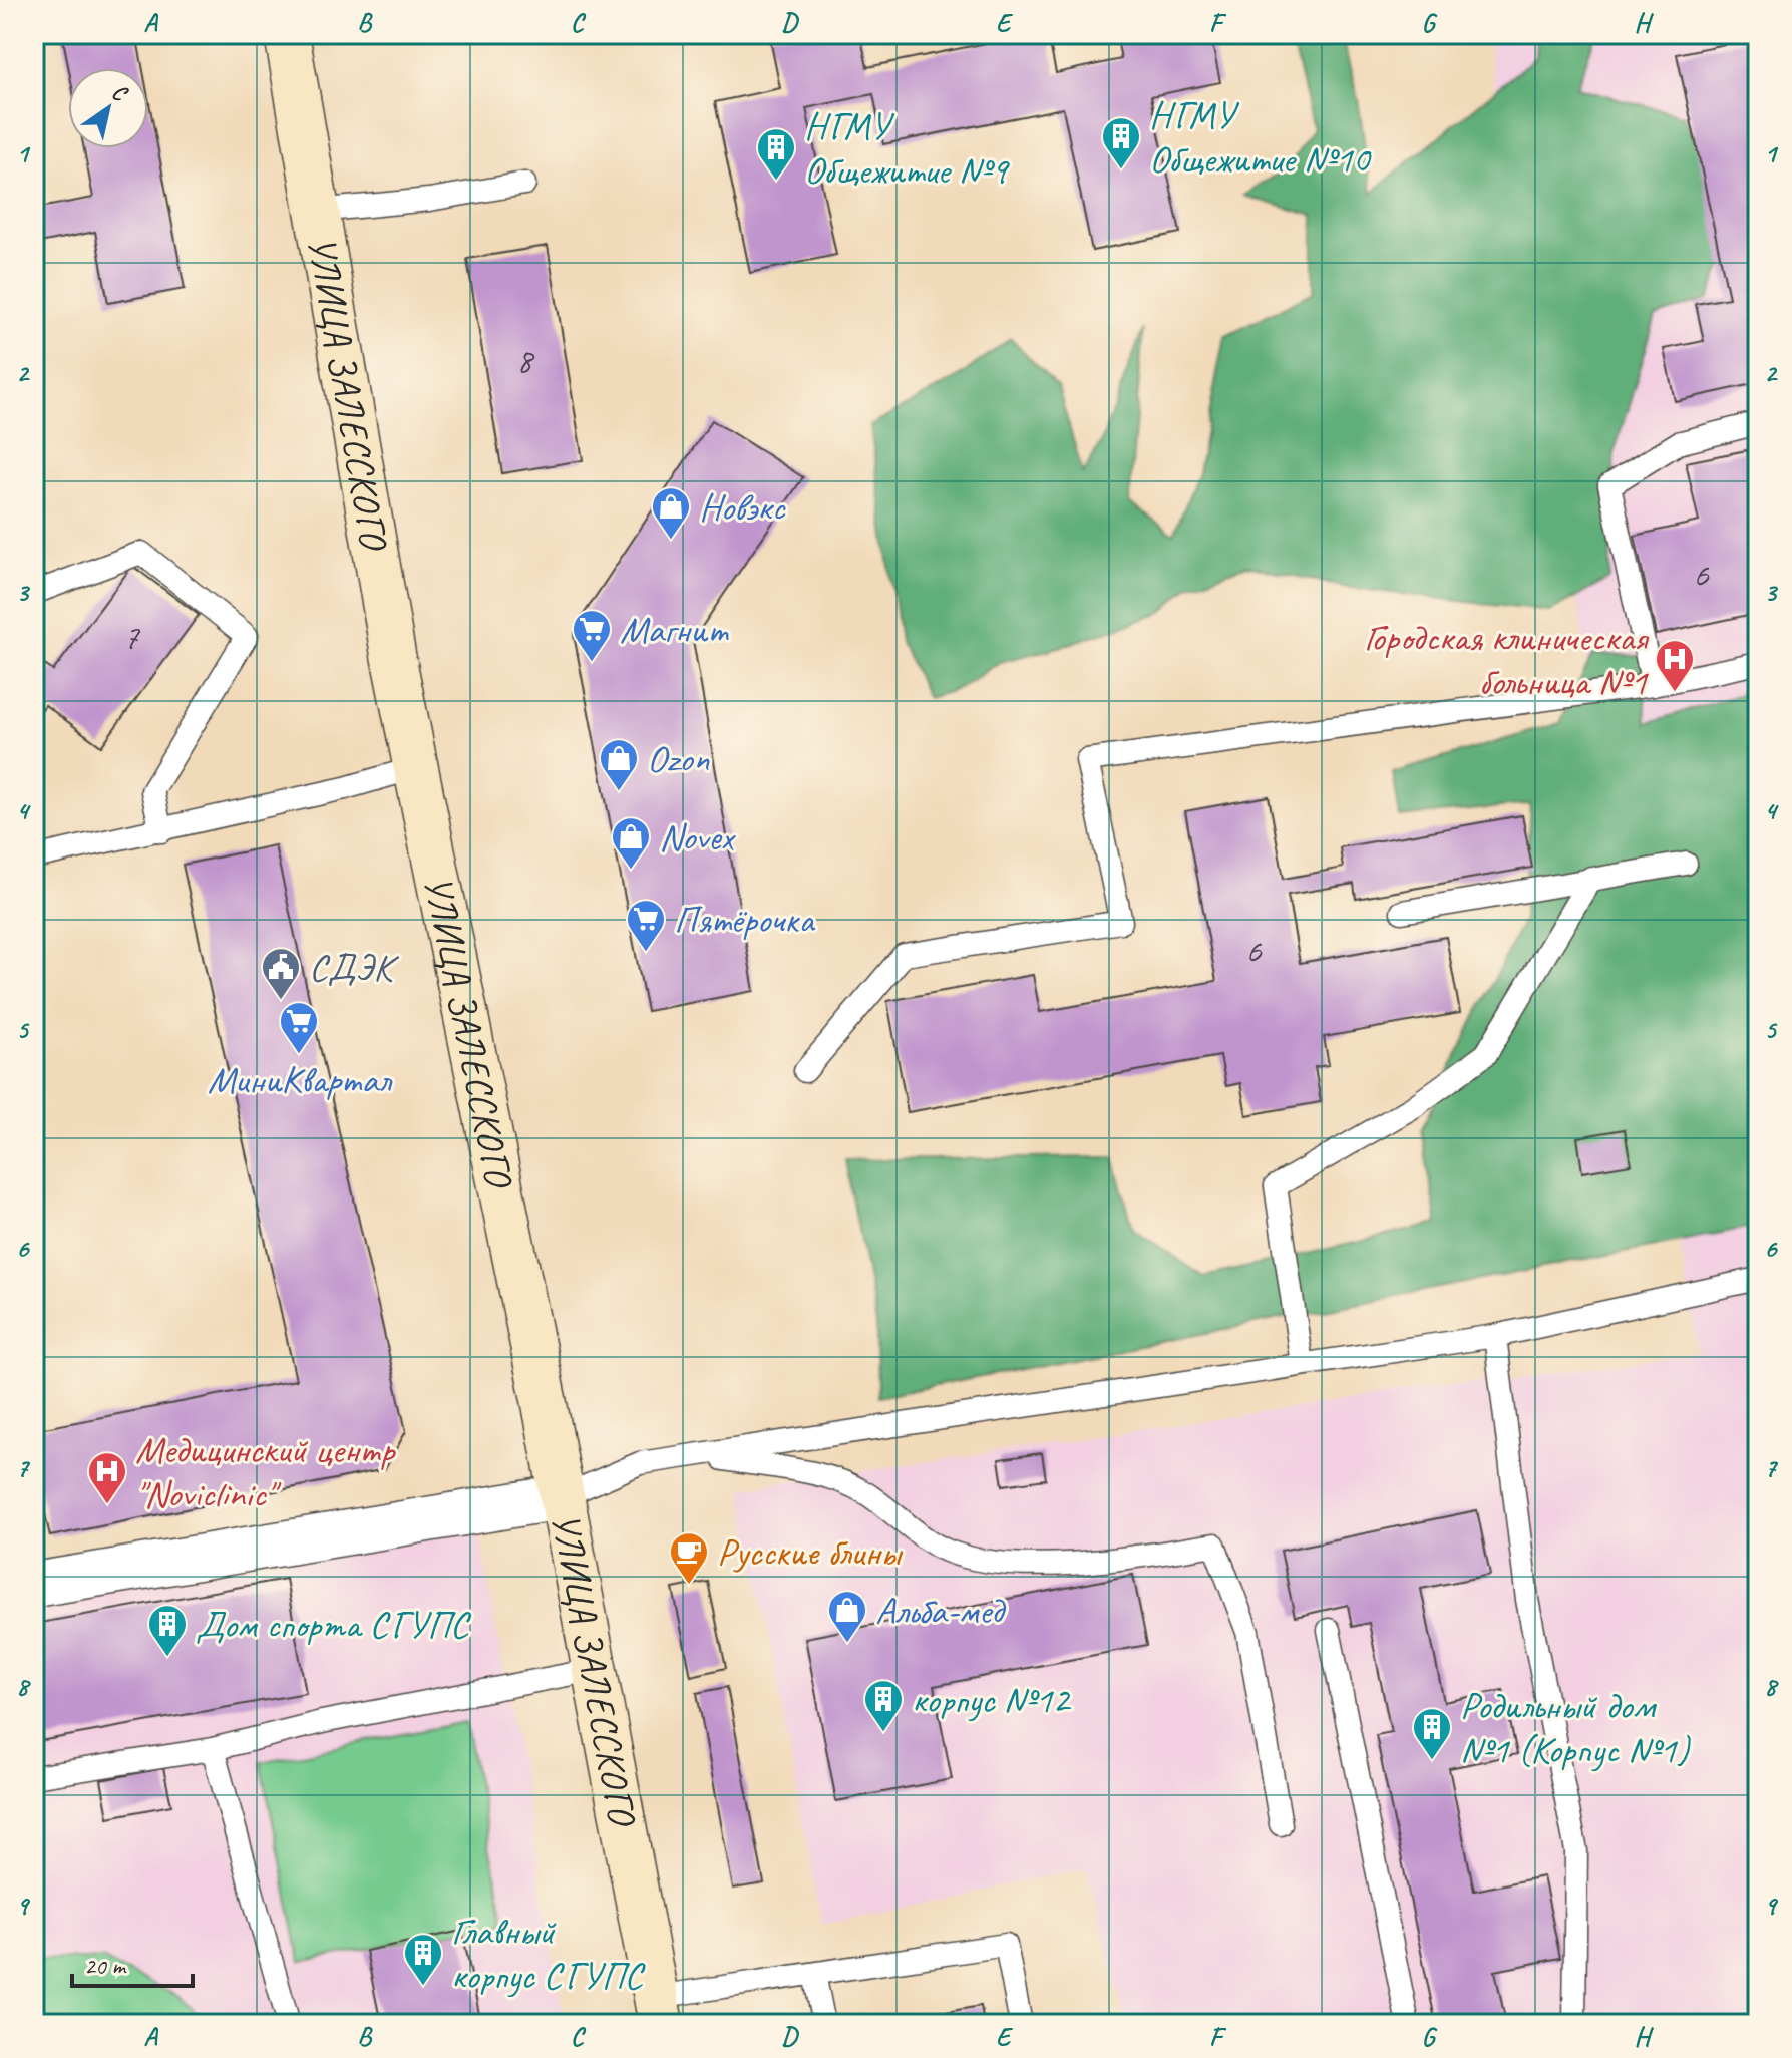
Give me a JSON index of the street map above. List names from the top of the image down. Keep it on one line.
{"streets":{"main road":["УЛИЦА ЗАЛЕССКОГО"]},"places":{"building":["НГМУ Общежитие №10","НГМУ Общежитие №9","Дом спорта СГУПС","корпус №12","Родильный дом №1 (Корпус №1)","Главный корпус СГУПС"],"shop":["Новэкс","Ozon","Novex","Альба-мед"],"supermarket":["Магнит","Пятёрочка","МиниКвартал"],"hospital":["Городская клиническая больница №1","Медицинский центр \"Noviclinic\""],"public building":["СДЭК"],"cafe":["Русские блины"]},"house_numbers":["8","6","7","6"],"scale_bar":"20 m","north":"top right","grid":{"columns":["A","B","C","D","E","F","G","H"],"rows":["1","2","3","4","5","6","7","8","9"]}}
